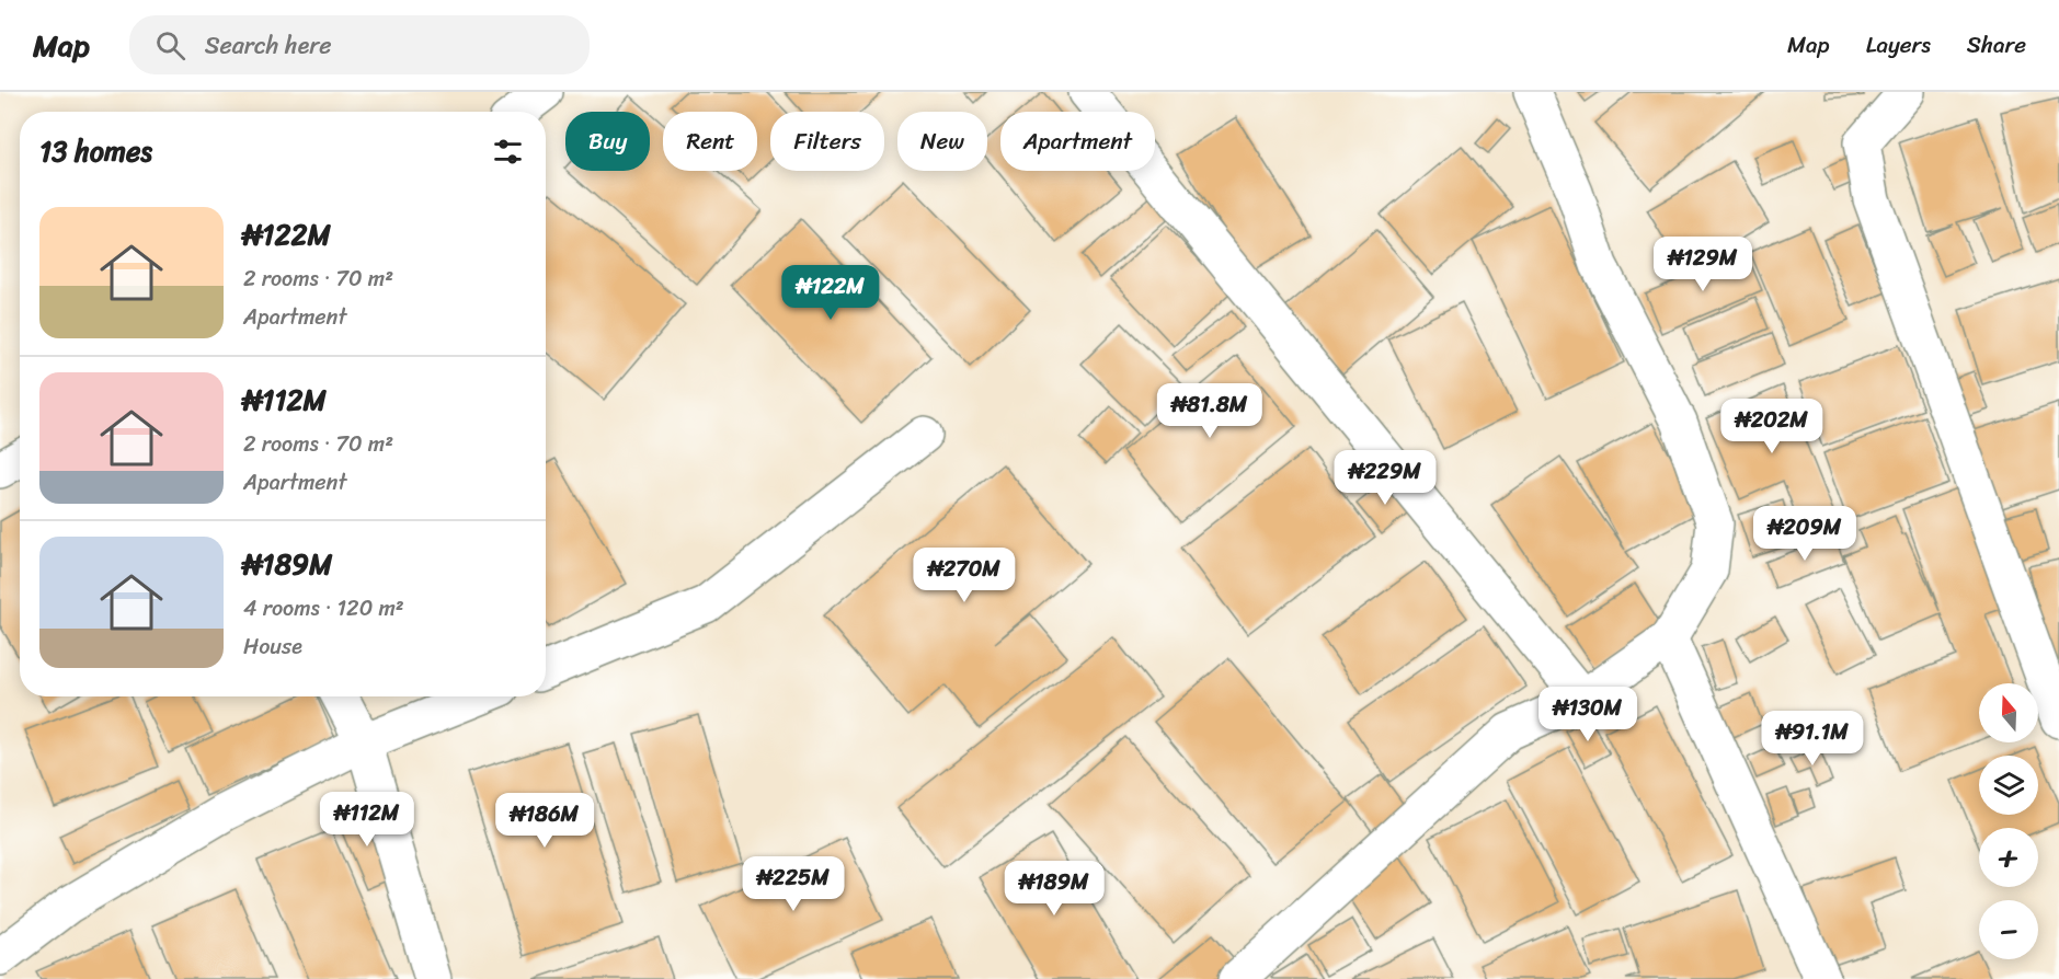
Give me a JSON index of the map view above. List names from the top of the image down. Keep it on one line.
{"north":"top","page":{"header":"Map","search":"Search here","nav":["Map","Layers","Share"],"chip":["Buy","Rent","Filters","New","Apartment"],"heading":"13 homes","list":[{"name":"₦122M","note":"2 rooms · 70 m² · Apartment"},{"name":"₦112M","note":"2 rooms · 70 m² · Apartment"},{"name":"₦189M","note":"4 rooms · 120 m² · House"}],"price":["₦129M","₦122M","₦81.8M","₦202M","₦229M","₦209M","₦270M","₦130M","₦91.1M","₦112M","₦186M","₦225M","₦189M"],"map_buttons":["+","−"]}}
